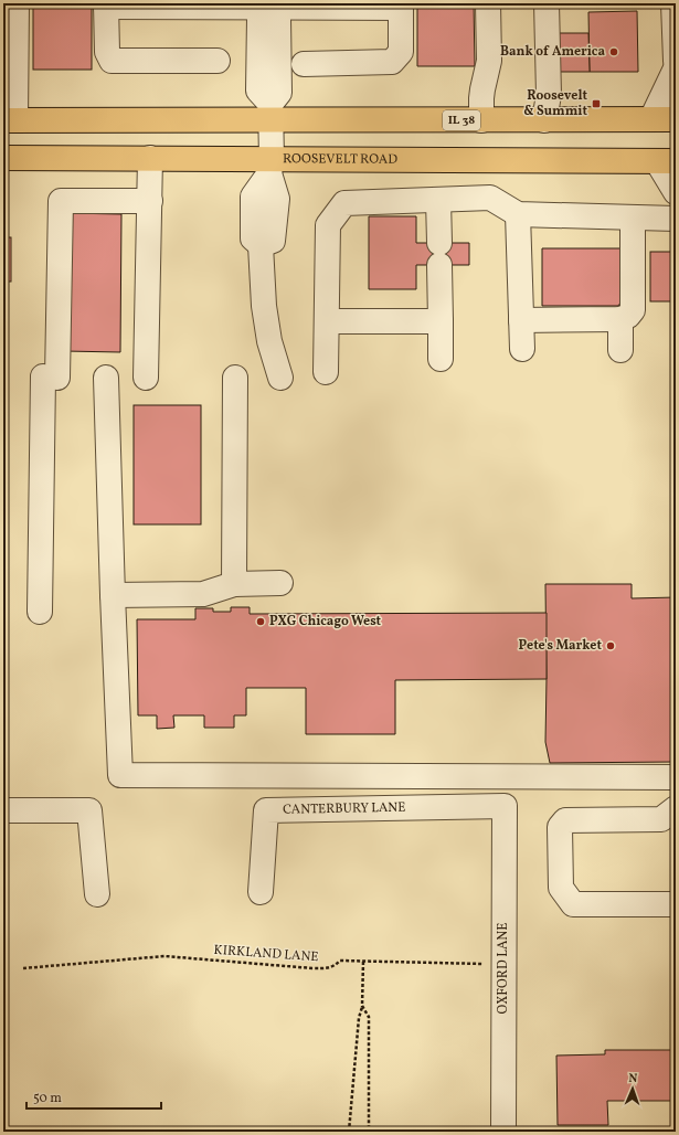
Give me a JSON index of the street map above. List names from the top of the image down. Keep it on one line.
{"streets":{"main road":["IL 38","ROOSEVELT ROAD"],"street":["CANTERBURY LANE","OXFORD LANE"],"path":["KIRKLAND LANE"]},"crossings":[["CANTERBURY LANE","OXFORD LANE"],["KIRKLAND LANE","OXFORD LANE"]],"places":{"other":["Bank of America","PXG Chicago West","Pete's Market"],"transit":["Roosevelt & Summit"]},"scale_bar":"50 m","north":"top"}
